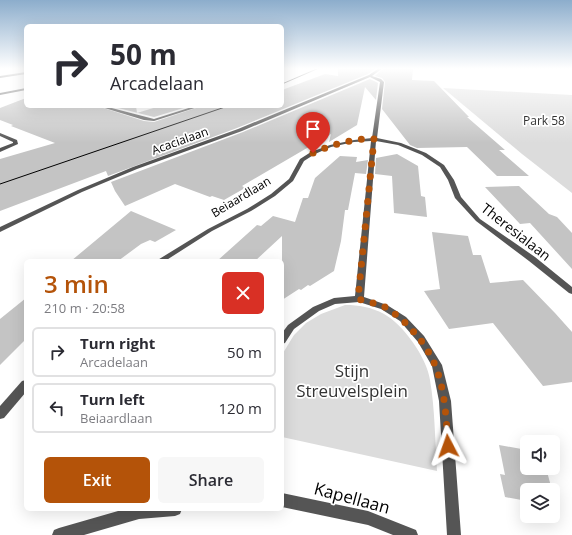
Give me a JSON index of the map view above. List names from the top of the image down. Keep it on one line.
{"streets":{"street":["Acacialaan","Beiaardlaan","Theresialaan","Kapellaan"]},"crossings":[["Beiaardlaan","Theresialaan"]],"parks":["Park 58","Stijn Streuvelsplein"],"page":{"turn":["50 m","Arcadelaan"],"heading":["3 min","210 m · 20:58"],"list":[{"name":"Turn right","note":"Arcadelaan","value":"50 m"},{"name":"Turn left","note":"Beiaardlaan","value":"120 m"}],"buttons":["Exit","Share"]}}
